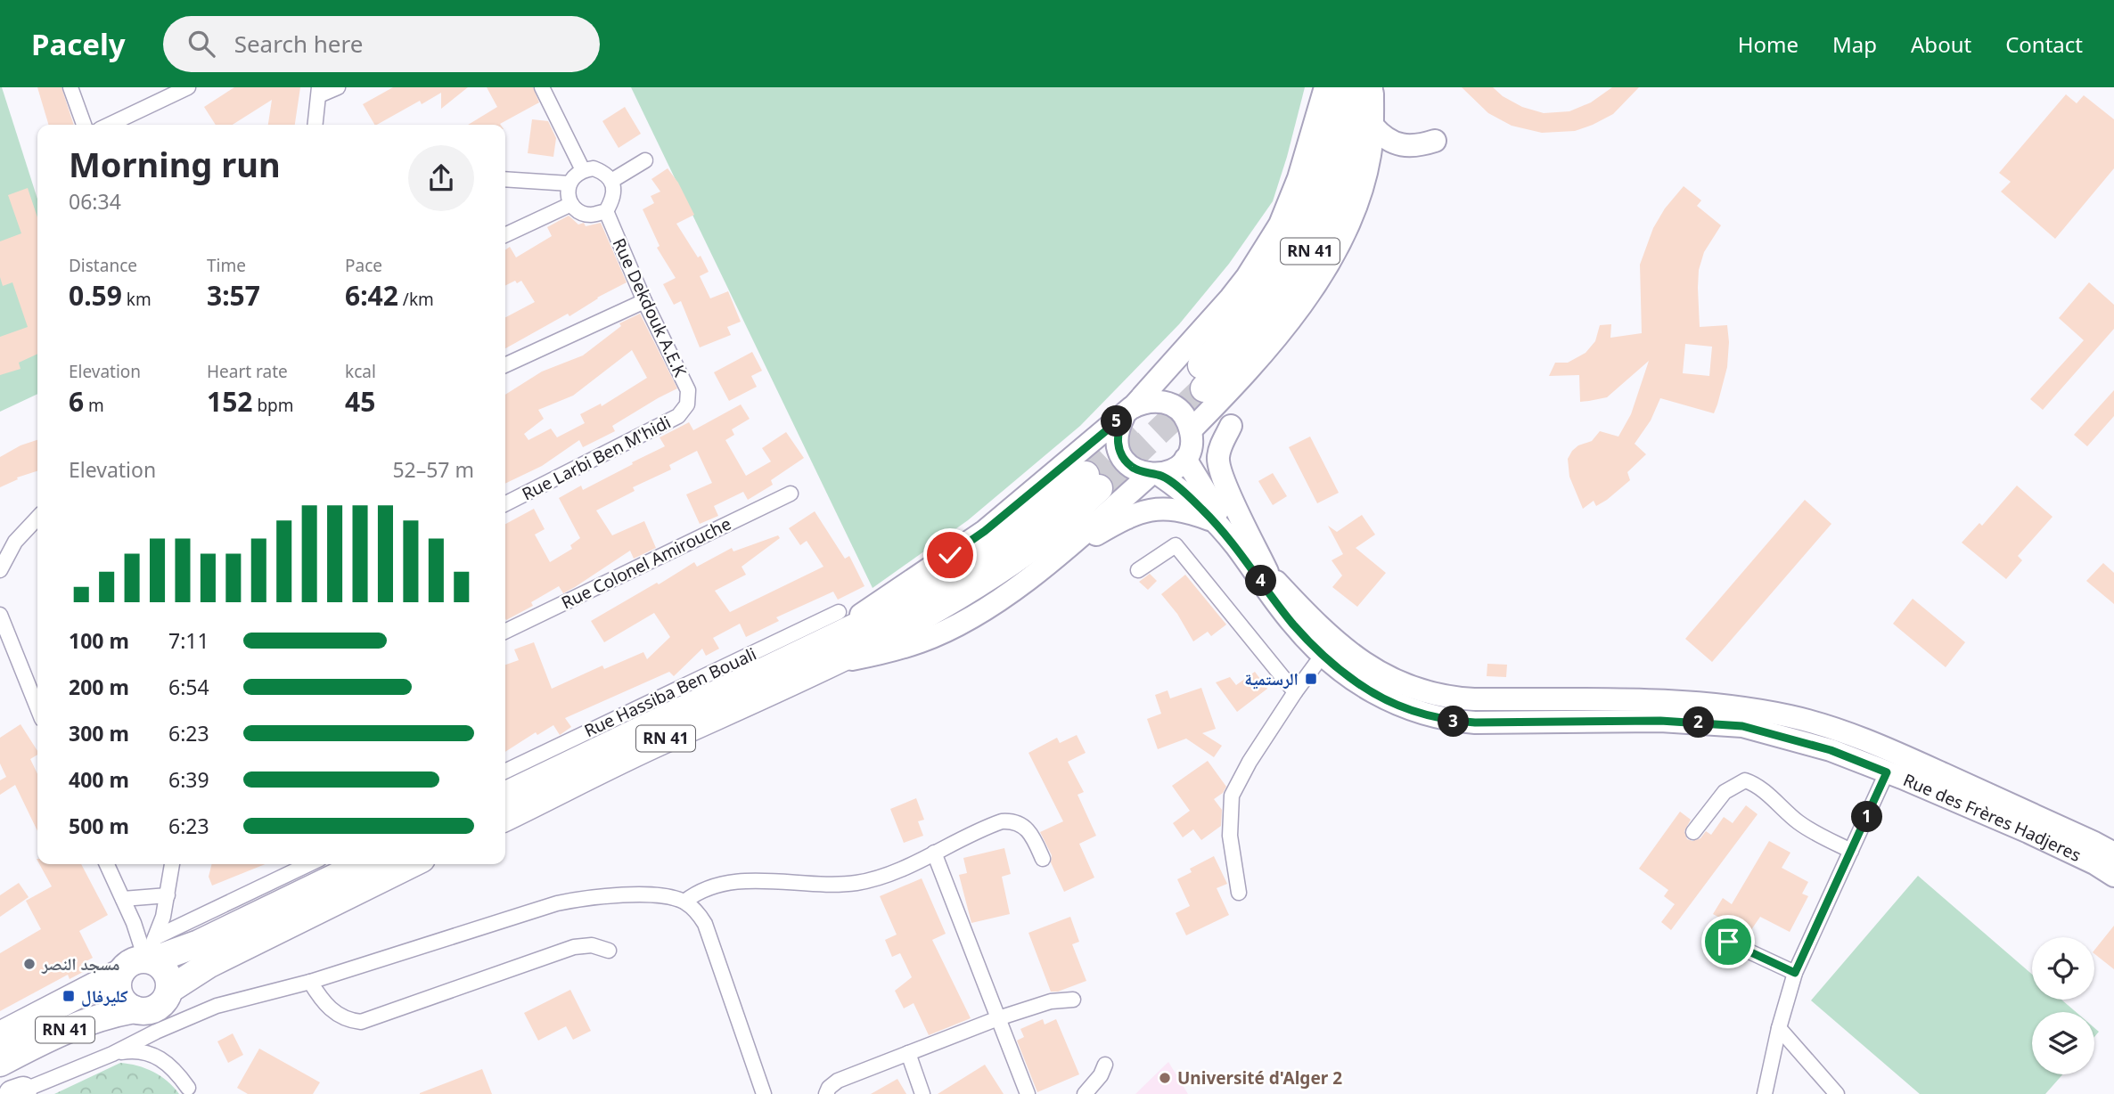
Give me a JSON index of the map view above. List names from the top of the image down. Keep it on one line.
{"streets":{"highway":["RN 41"],"main road":["Rue des Frères Hadjeres"],"street":["Rue Dekdouk A.E.K","Rue Larbi Ben M'hidi","Rue Colonel Amirouche","Rue Hassiba Ben Bouali"]},"crossings":[["Rue Dekdouk A.E.K","Rue Larbi Ben M'hidi"]],"places":{"transit":["الرستمية","كليرفال"],"other":["مسجد النصر","Université d'Alger 2"]},"page":{"header":"Pacely","search":"Search here","nav":["Home","Map","About","Contact"],"heading":["Morning run","06:34"],"stats":[["Distance","0.59 km"],["Time","3:57"],["Pace","6:42 /km"],["Elevation","6 m"],["Heart rate","152 bpm"],["kcal","45"]],"pins":["5","4","3","2","1"],"chart":["Elevation","52–57 m"],"list":[{"name":"100 m","note":"7:11"},{"name":"200 m","note":"6:54"},{"name":"300 m","note":"6:23"},{"name":"400 m","note":"6:39"},{"name":"500 m","note":"6:23"}]}}
